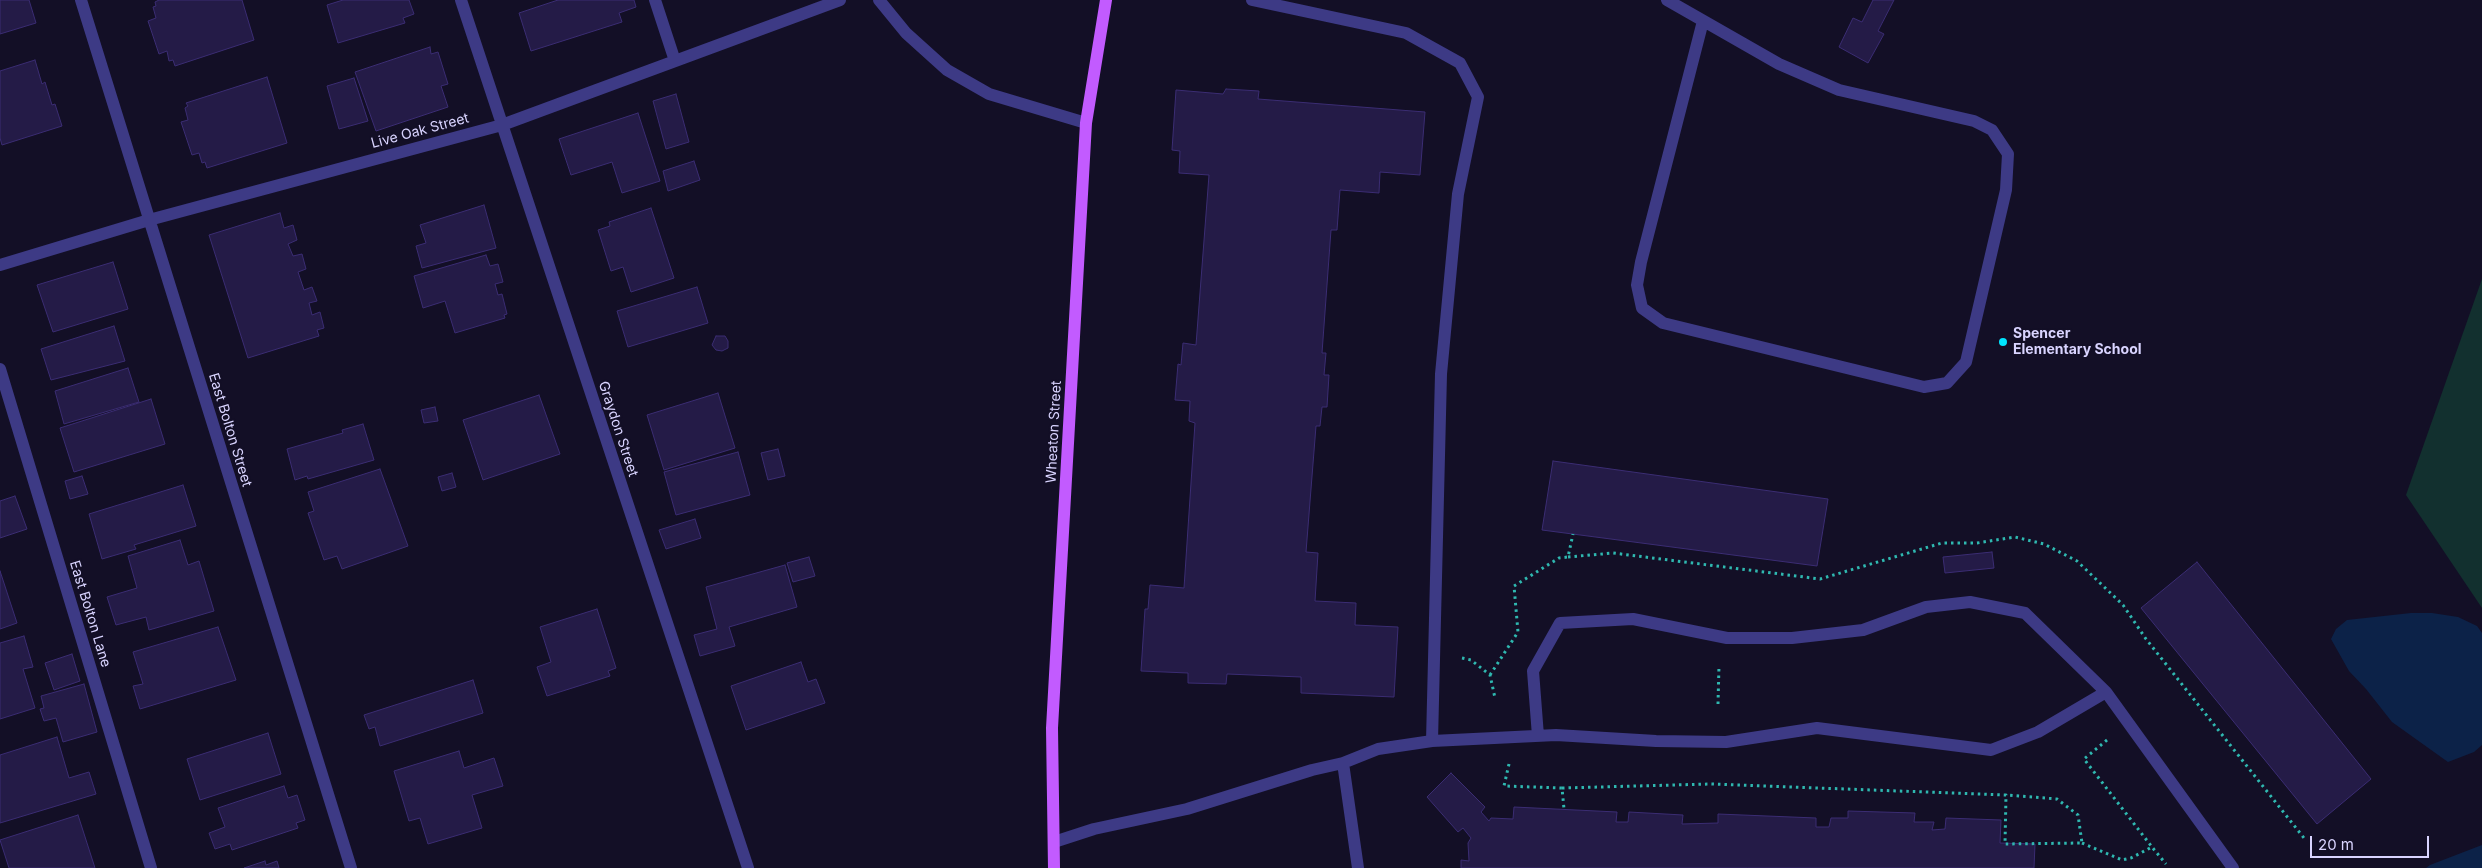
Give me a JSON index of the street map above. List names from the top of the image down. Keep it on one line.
{"streets":{"main road":["Wheaton Street"],"street":["Live Oak Street","Graydon Street","East Bolton Street","East Bolton Lane"]},"crossings":[["Live Oak Street","Graydon Street"],["Live Oak Street","East Bolton Street"]],"places":["Spencer Elementary School"],"scale_bar":"20 m"}
